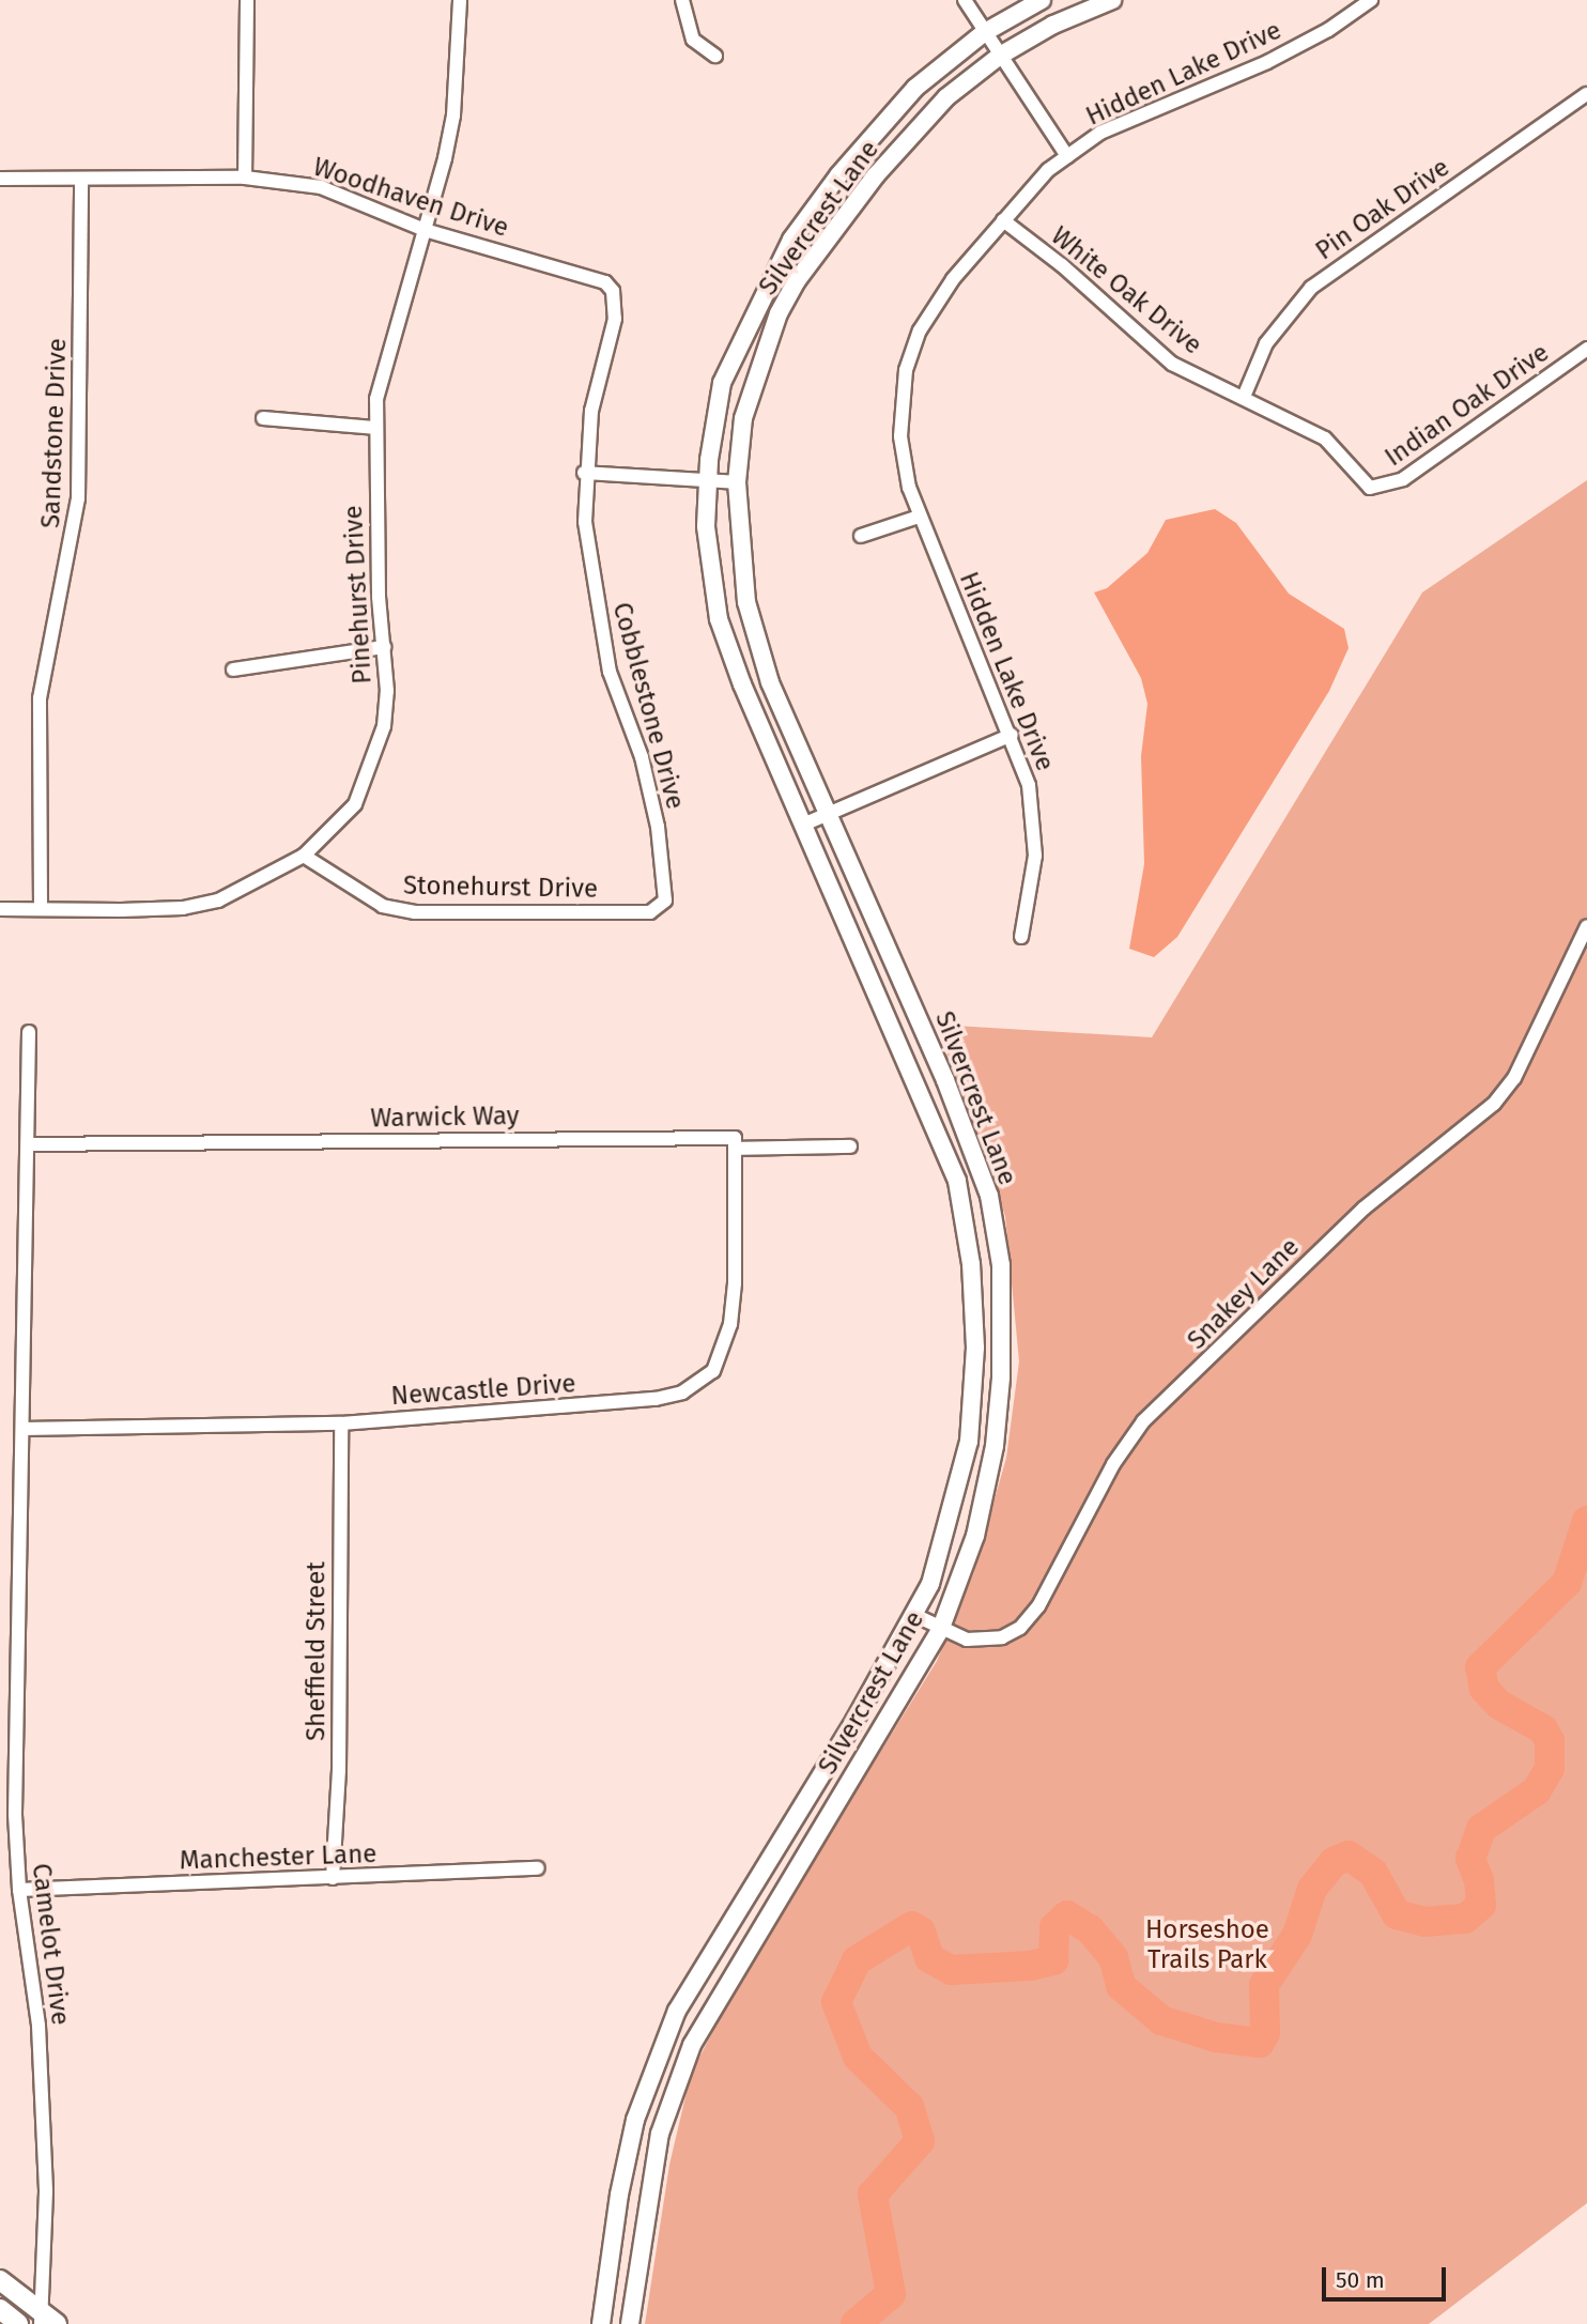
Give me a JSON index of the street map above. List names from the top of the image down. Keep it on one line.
{"streets":{"street":["Hidden Lake Drive","Woodhaven Drive","Pin Oak Drive","Silvercrest Lane","White Oak Drive","Indian Oak Drive","Sandstone Drive","Pinehurst Drive","Cobblestone Drive","Stonehurst Drive","Warwick Way","Snakey Lane","Newcastle Drive","Sheffield Street","Manchester Lane","Camelot Drive"]},"crossings":[["Hidden Lake Drive","White Oak Drive"],["Woodhaven Drive","Sandstone Drive"],["Woodhaven Drive","Pinehurst Drive"],["Woodhaven Drive","Cobblestone Drive"],["Pin Oak Drive","White Oak Drive"],["Silvercrest Lane","Snakey Lane"],["White Oak Drive","Indian Oak Drive"],["Sandstone Drive","Pinehurst Drive"],["Pinehurst Drive","Stonehurst Drive"],["Cobblestone Drive","Stonehurst Drive"],["Warwick Way","Newcastle Drive"],["Warwick Way","Camelot Drive"],["Newcastle Drive","Sheffield Street"],["Newcastle Drive","Camelot Drive"],["Sheffield Street","Manchester Lane"],["Manchester Lane","Camelot Drive"]],"parks":["Horseshoe Trails Park"],"scale_bar":"50 m"}
